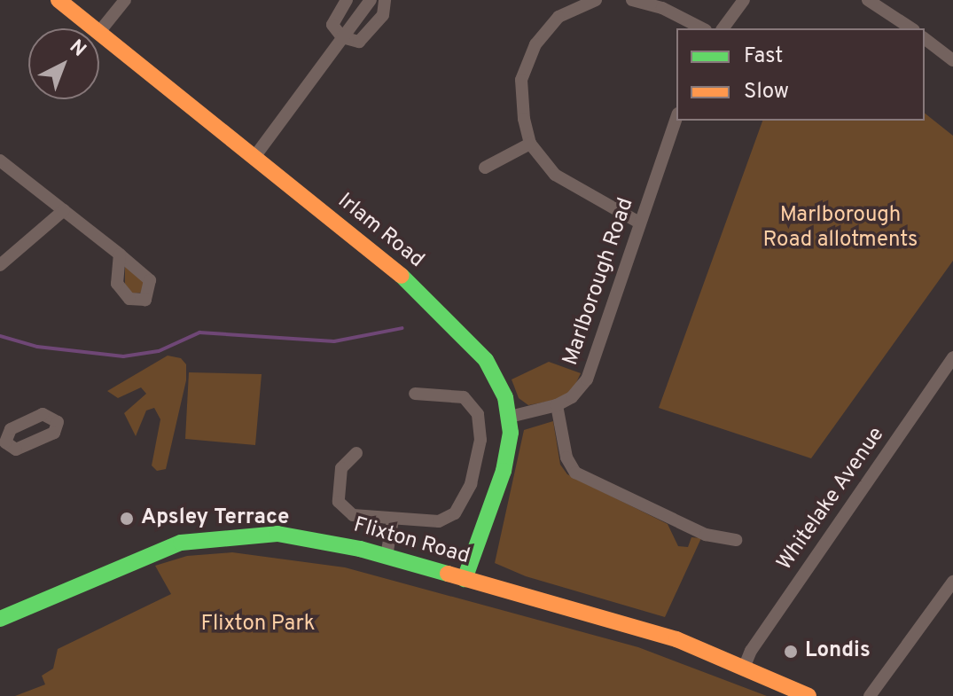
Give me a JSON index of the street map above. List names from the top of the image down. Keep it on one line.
{"streets":{"main road":["Irlam Road","Flixton Road"],"street":["Marlborough Road","Whitelake Avenue"]},"crossings":[["Irlam Road","Marlborough Road"],["Irlam Road","Flixton Road"],["Whitelake Avenue","Flixton Road"]],"parks":["Marlborough Road allotments","Flixton Park"],"places":["Apsley Terrace","Londis"],"legend":["Fast","Slow"],"north":"top right"}
